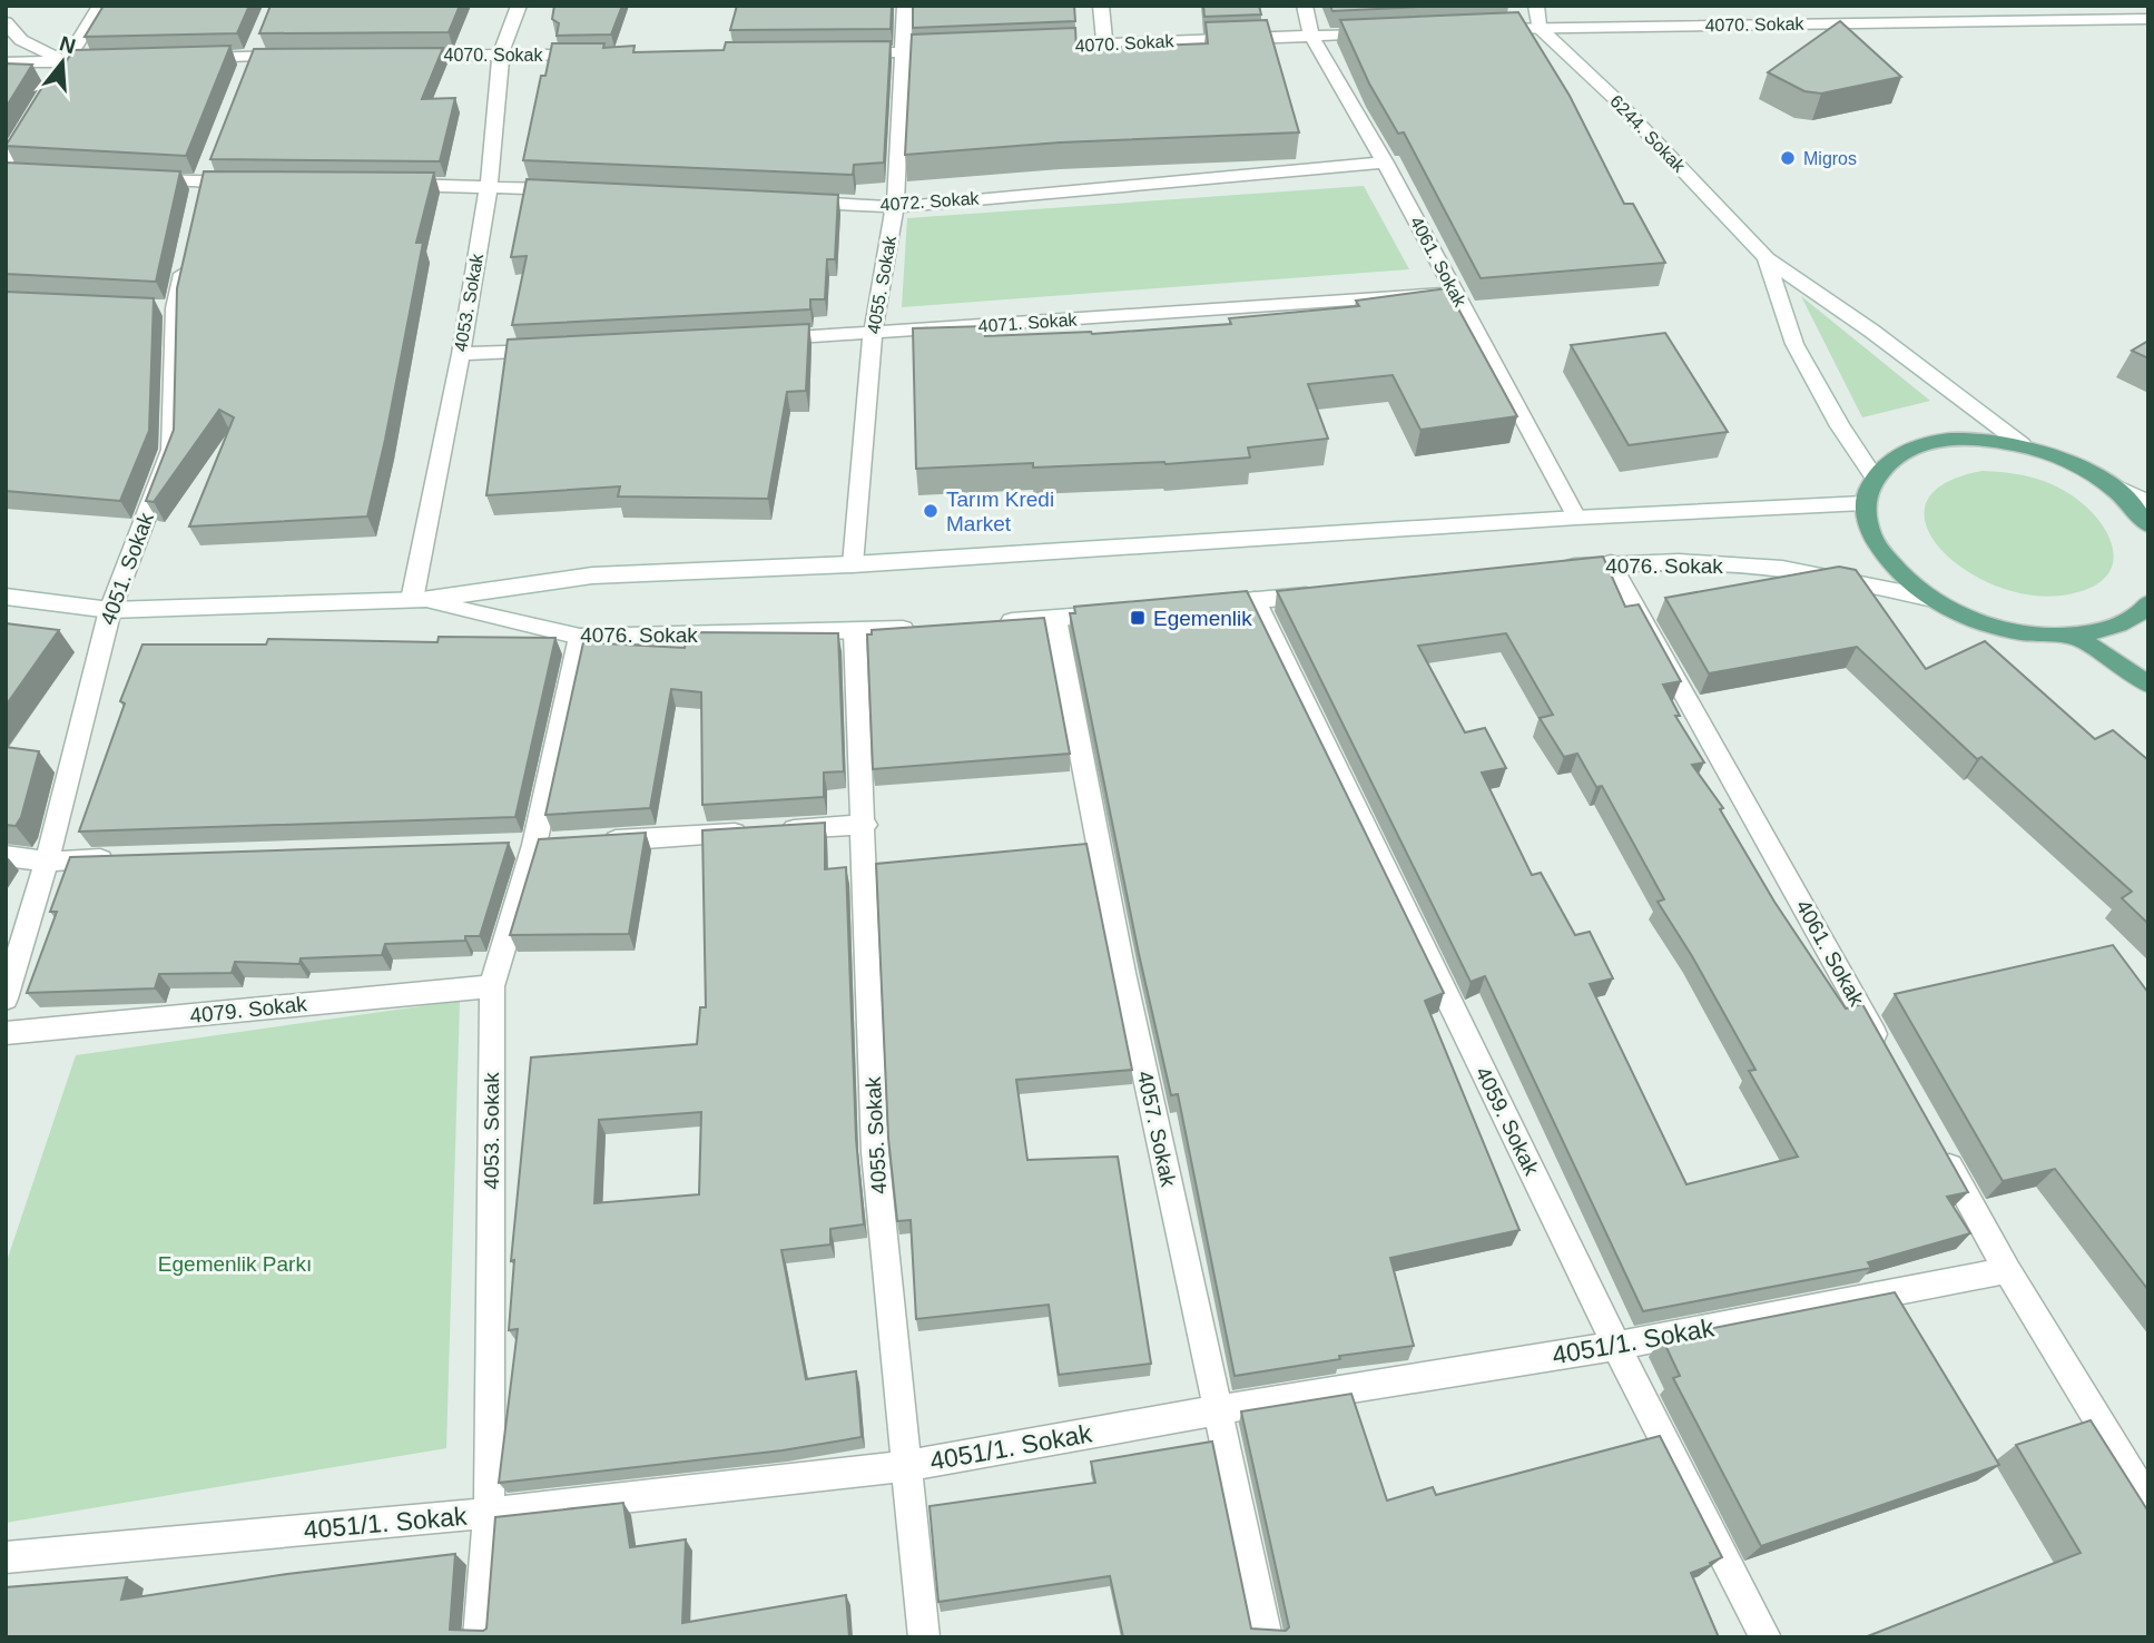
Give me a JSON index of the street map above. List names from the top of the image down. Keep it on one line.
{"streets":{"street":["4070. Sokak","6244. Sokak","4072. Sokak","4061. Sokak","4055. Sokak","4053. Sokak","4071. Sokak","4076. Sokak","4051. Sokak","4079. Sokak","4059. Sokak","4057. Sokak","4051/1. Sokak"]},"crossings":[["4070. Sokak","6244. Sokak"],["4070. Sokak","4061. Sokak"],["4070. Sokak","4053. Sokak"],["4072. Sokak","4061. Sokak"],["4072. Sokak","4055. Sokak"],["4061. Sokak","4071. Sokak"],["4061. Sokak","4076. Sokak"],["4055. Sokak","4071. Sokak"],["4055. Sokak","4076. Sokak"],["4055. Sokak","4051/1. Sokak"],["4053. Sokak","4076. Sokak"],["4053. Sokak","4079. Sokak"],["4053. Sokak","4051/1. Sokak"],["4076. Sokak","4051. Sokak"],["4059. Sokak","4051/1. Sokak"],["4057. Sokak","4051/1. Sokak"]],"parks":["Egemenlik Parkı"],"places":{"other":["Migros","Tarım Kredi Market"],"transit":["Egemenlik"]},"north":"top"}
